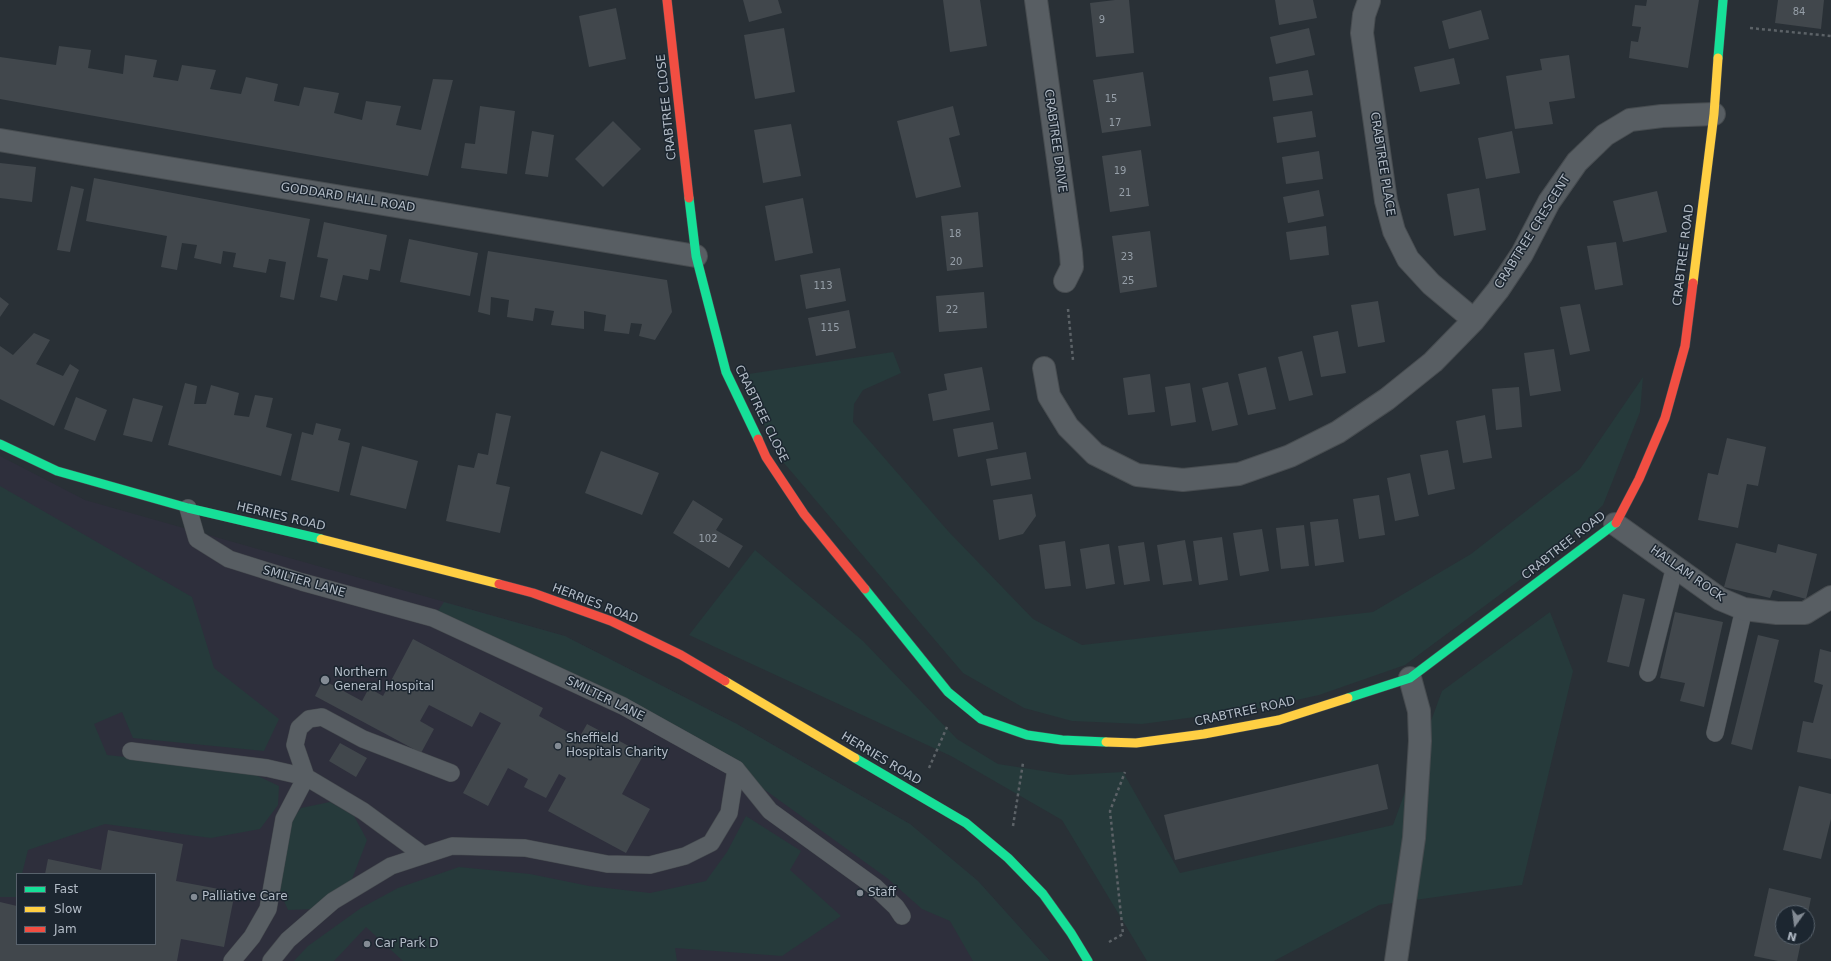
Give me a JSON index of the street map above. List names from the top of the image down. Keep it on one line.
{"streets":{"street":["CRABTREE CLOSE","CRABTREE DRIVE","CRABTREE PLACE","GODDARD HALL ROAD","CRABTREE CRESCENT","CRABTREE ROAD","HERRIES ROAD","HALLAM ROCK"],"lane":["SMILTER LANE"]},"crossings":[["CRABTREE CLOSE","GODDARD HALL ROAD"],["CRABTREE CLOSE","CRABTREE ROAD"],["CRABTREE PLACE","CRABTREE CRESCENT"],["CRABTREE CRESCENT","CRABTREE ROAD"],["CRABTREE ROAD","HALLAM ROCK"],["HERRIES ROAD","SMILTER LANE"]],"places":["Northern General Hospital","Sheffield Hospitals Charity","Staff","Palliative Care","Car Park D"],"house_numbers":["84","9","15","17","19","21","18","23","20","25","113","22","115","102"],"legend":["Fast","Slow","Jam"],"north":"bottom"}
